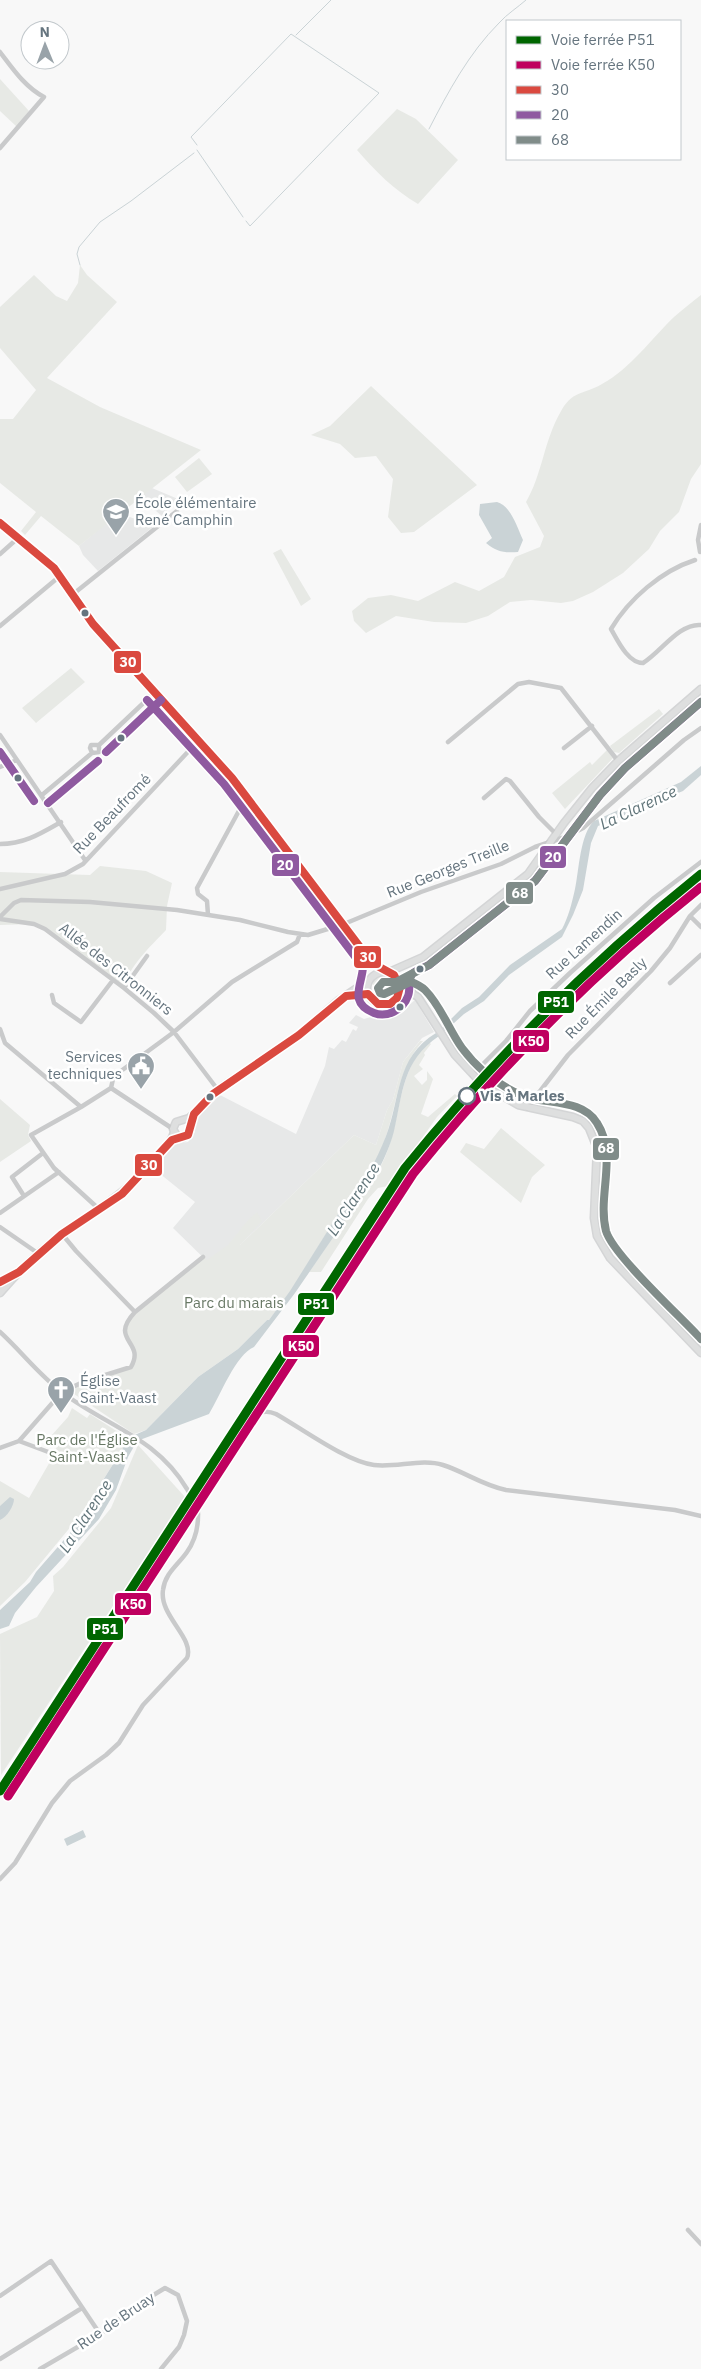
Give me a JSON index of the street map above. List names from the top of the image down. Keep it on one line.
{"streets":{"street":["Rue Beaufromé","Rue Georges Treille","Rue Lamendin","Allée des Citronniers","Rue Émile Basly","Rue de Bruay"]},"water":["La Clarence"],"parks":["Parc du marais","Parc de l'Église Saint-Vaast"],"places":{"school or university":["École élémentaire René Camphin"],"public building":["Services techniques"],"other":["Vis à Marles"],"church":["Église Saint-Vaast"]},"lines":["transit line 30","transit line 20","transit line 68","rail line P51","rail line K50"],"legend":["Voie ferrée P51","Voie ferrée K50","30","20","68"],"north":"top"}
